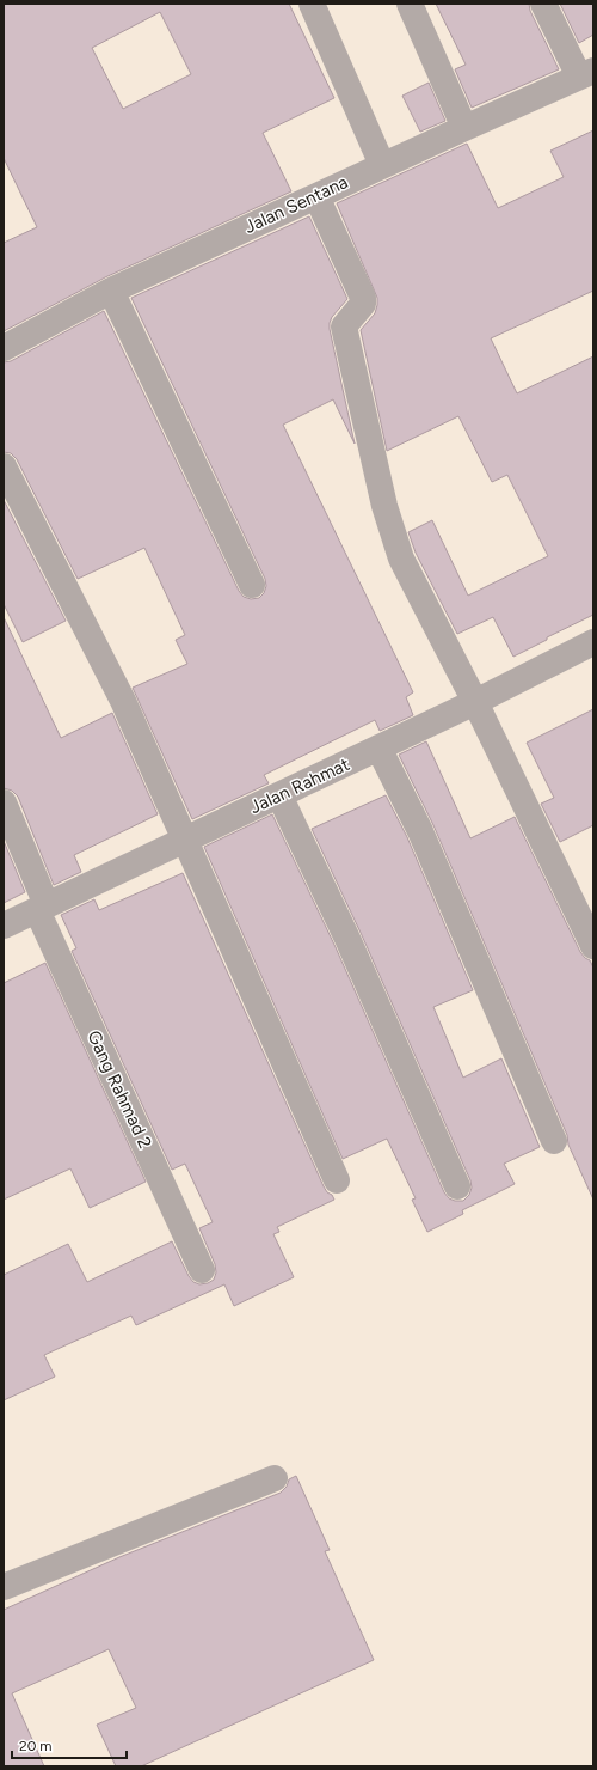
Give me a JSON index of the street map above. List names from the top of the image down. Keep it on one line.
{"streets":{"street":["Jalan Sentana","Jalan Rahmat","Gang Rahmad 2"]},"crossings":[["Jalan Rahmat","Gang Rahmad 2"]],"scale_bar":"20 m"}
